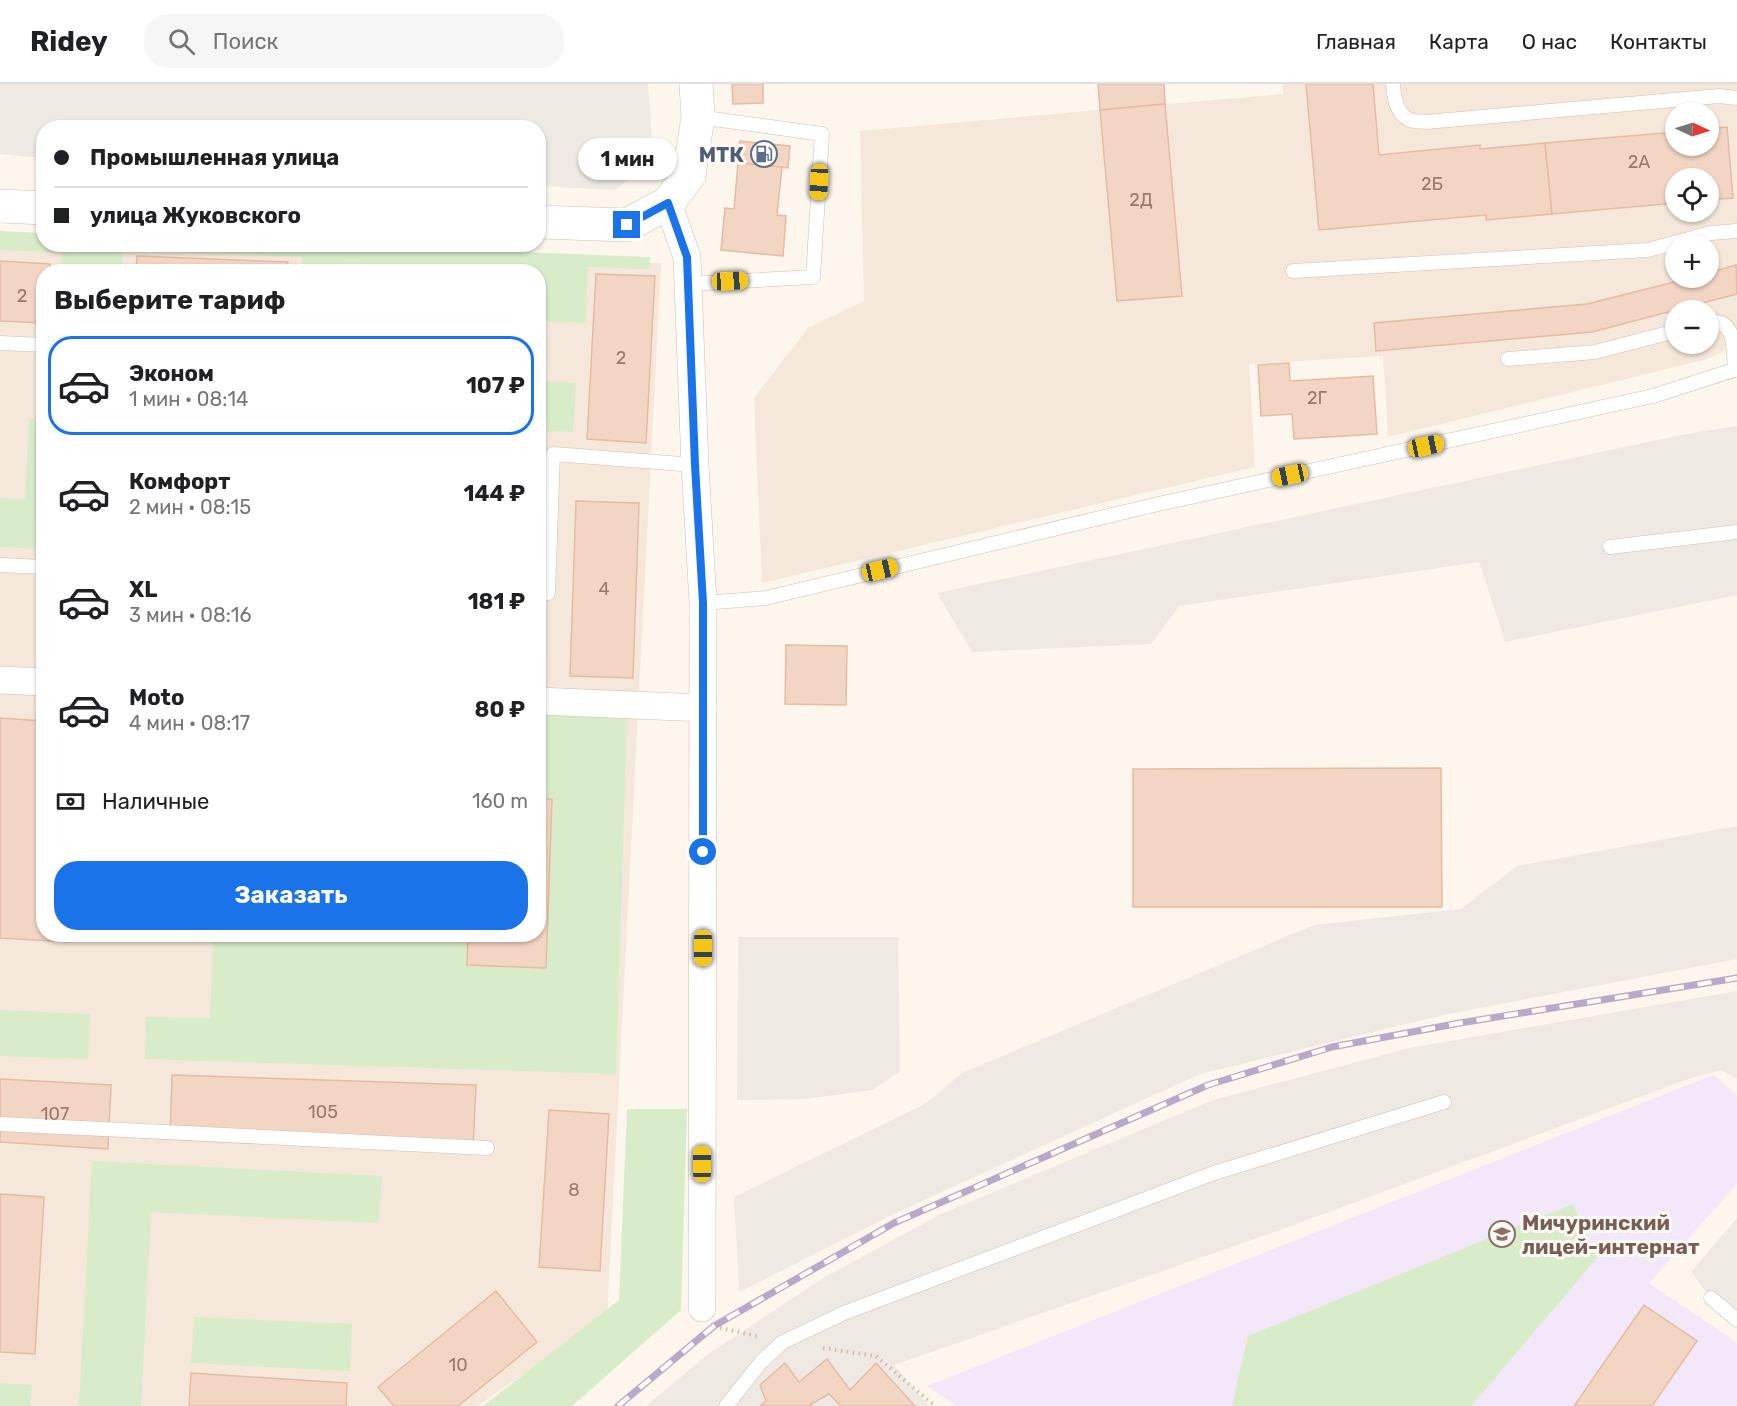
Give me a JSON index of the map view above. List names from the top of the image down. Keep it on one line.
{"places":{"fuel station":["МТК"],"school or university":["Мичуринский лицей-интернат"]},"house_numbers":["2А","2Б","2Д","2","2","2Г","4","105","107","8","10"],"north":"right","page":{"header":"Ridey","search":"Поиск","nav":["Главная","Карта","О нас","Контакты"],"map_buttons":["+","−"],"banner":["Промышленная улица","улица Жуковского"],"bubble":"1 мин","heading":"Выберите тариф","list":[{"name":"Эконом","note":"1 мин · 08:14","value":"107 ₽"},{"name":"Комфорт","note":"2 мин · 08:15","value":"144 ₽"},{"name":"XL","note":"3 мин · 08:16","value":"181 ₽"},{"name":"Moto","note":"4 мин · 08:17","value":"80 ₽"}],"pay":["Наличные","160 m"],"buttons":"Заказать"}}
